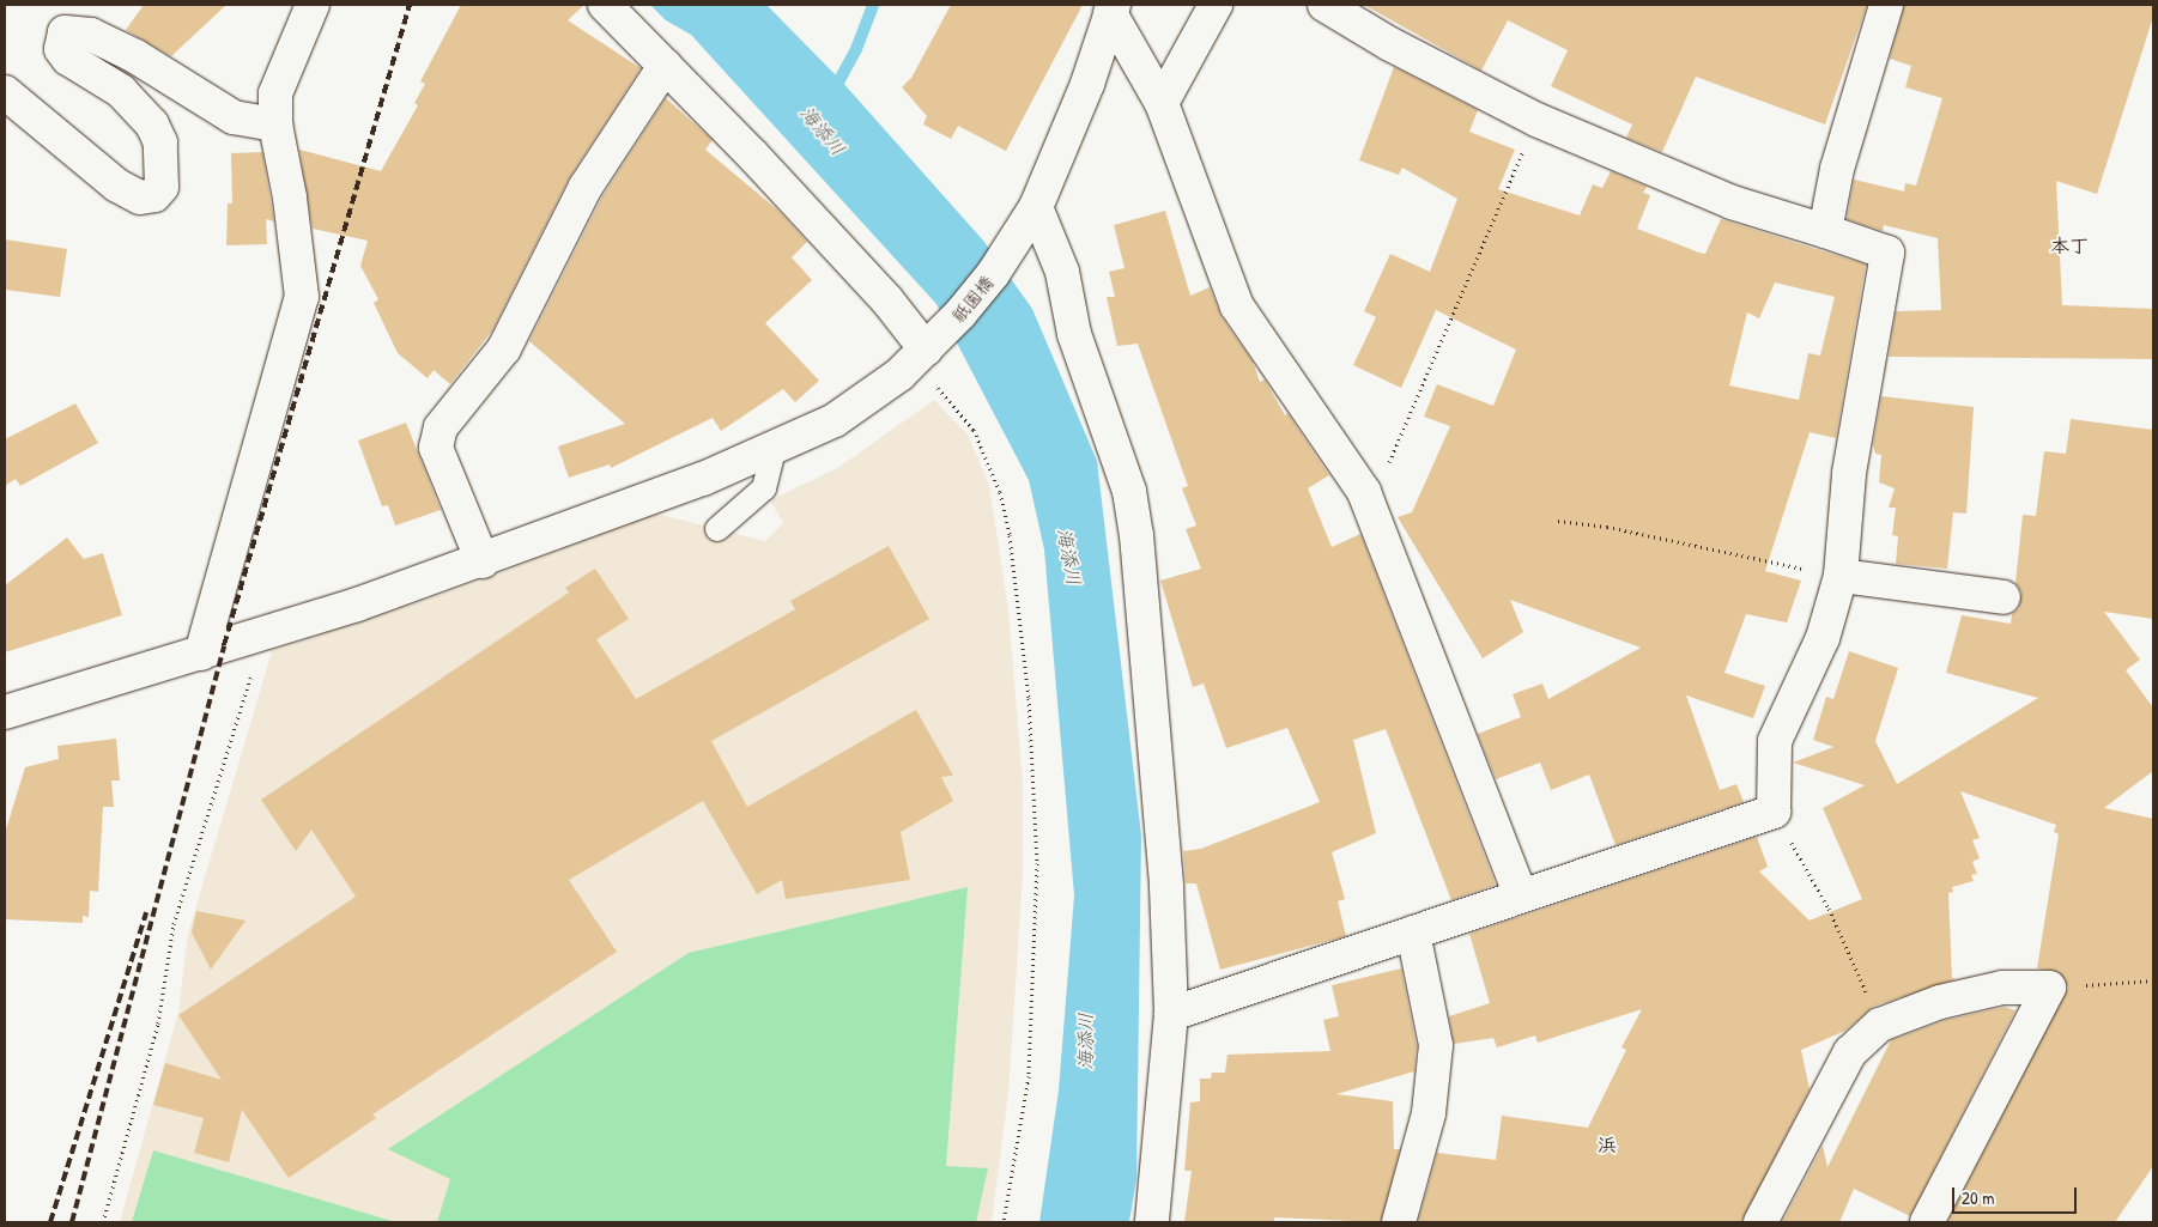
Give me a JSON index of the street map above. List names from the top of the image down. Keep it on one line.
{"streets":{"street":["祇園橋"]},"districts":["本丁","浜"],"water":["海添川"],"scale_bar":"20 m"}
